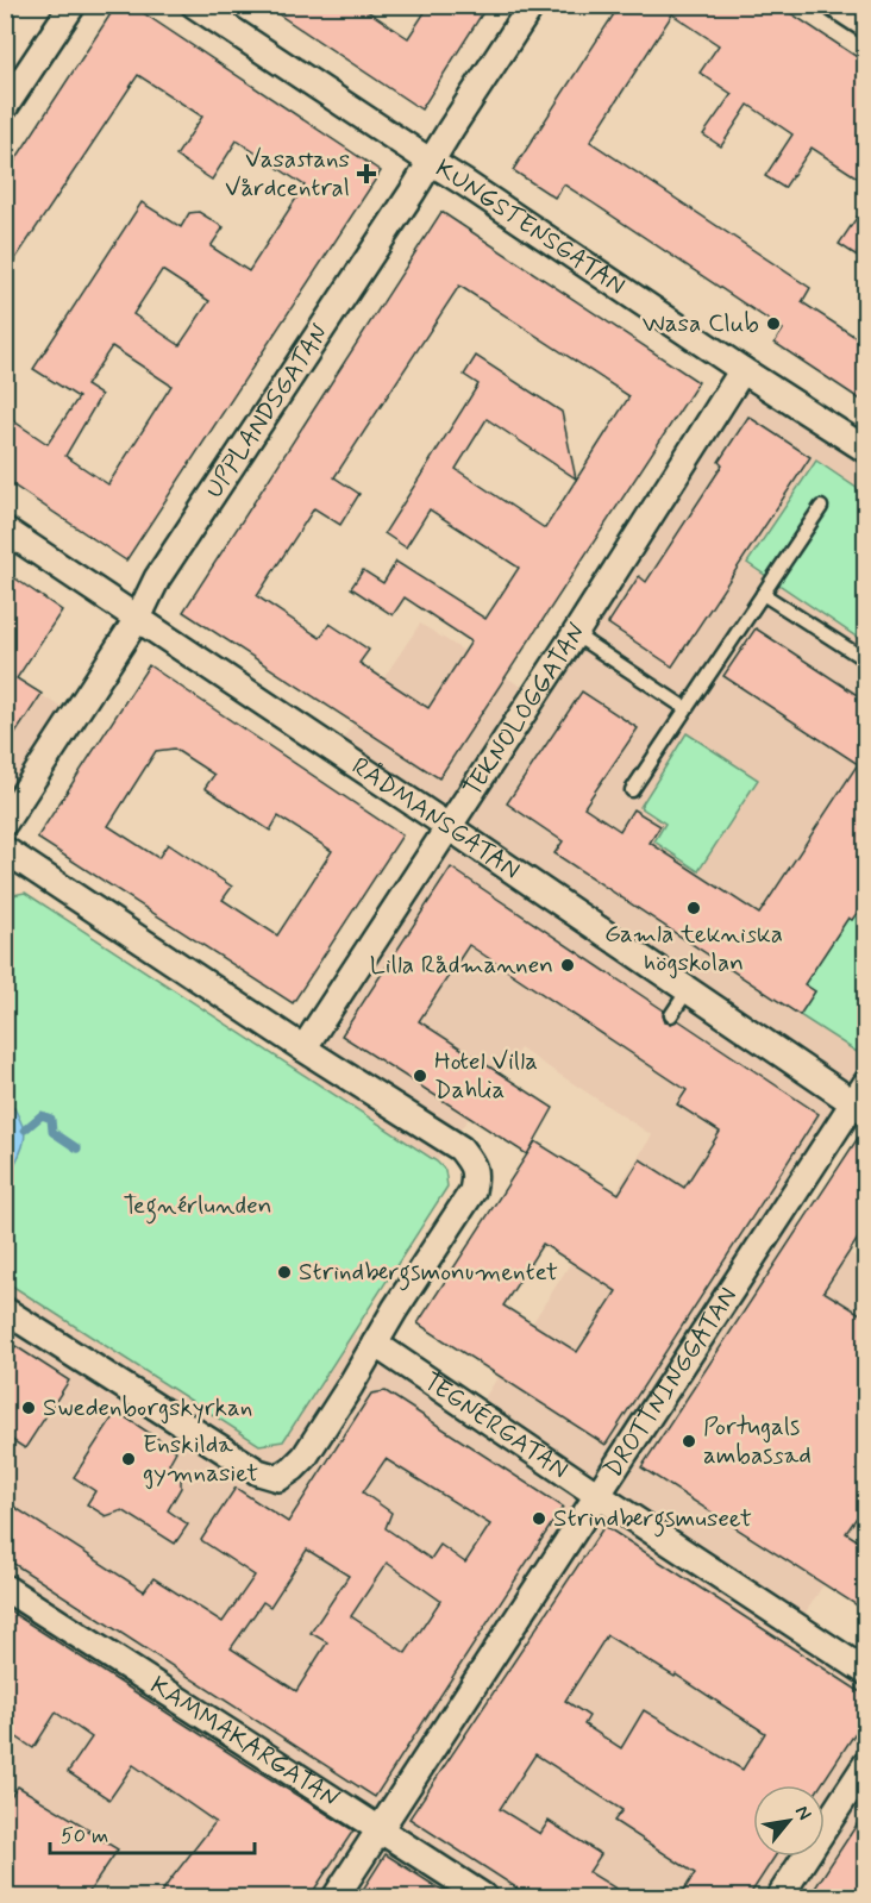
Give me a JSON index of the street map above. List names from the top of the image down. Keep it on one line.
{"streets":{"street":["KUNGSTENSGATAN","UPPLANDSGATAN","TEKNOLOGGATAN","RÅDMANSGATAN","DROTTNINGGATAN","TEGNÉRGATAN","KAMMAKARGATAN"]},"crossings":[["KUNGSTENSGATAN","UPPLANDSGATAN"],["KUNGSTENSGATAN","TEKNOLOGGATAN"],["UPPLANDSGATAN","RÅDMANSGATAN"],["TEKNOLOGGATAN","RÅDMANSGATAN"],["RÅDMANSGATAN","DROTTNINGGATAN"],["DROTTNINGGATAN","TEGNÉRGATAN"],["DROTTNINGGATAN","KAMMAKARGATAN"]],"parks":["Tegnérlunden"],"places":{"health":["Vasastans Vårdcentral"],"other":["Wasa Club","Gamla tekniska högskolan","Lilla Rådmannen","Hotel Villa Dahlia","Strindbergsmonumentet","Swedenborgskyrkan","Portugals ambassad","Enskilda gymnasiet","Strindbergsmuseet"]},"scale_bar":"50 m","north":"top right"}
